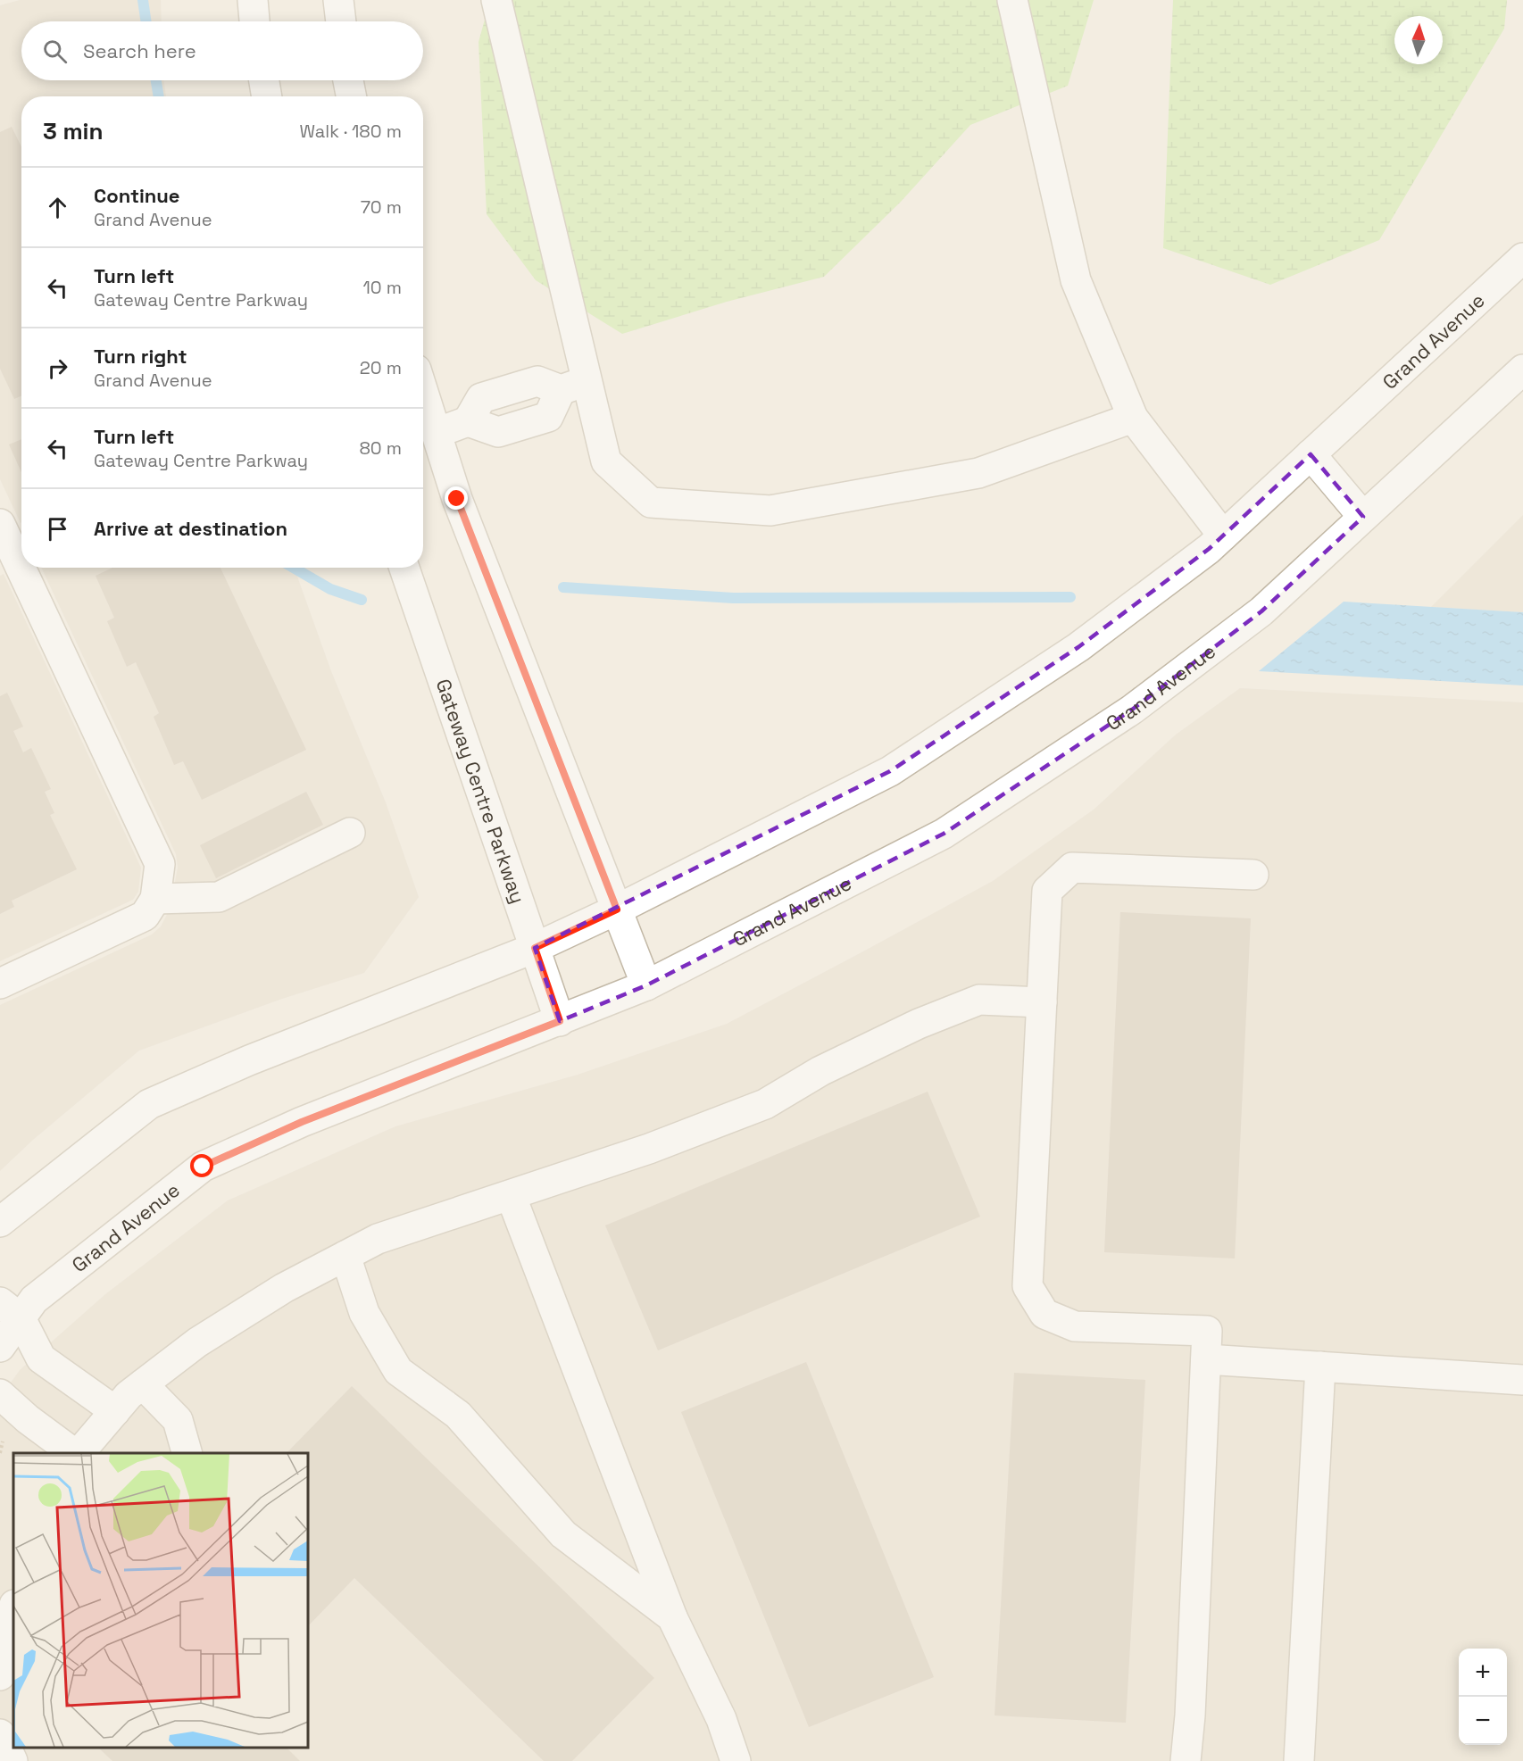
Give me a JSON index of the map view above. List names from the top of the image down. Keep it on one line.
{"streets":{"street":["Grand Avenue","Gateway Centre Parkway"]},"crossings":[["Grand Avenue","Gateway Centre Parkway"]],"north":"top","page":{"search":"Search here","heading":["3 min","Walk · 180 m"],"list":[["Continue","Grand Avenue","70 m"],["Turn left","Gateway Centre Parkway","10 m"],["Turn right","Grand Avenue","20 m"],["Turn left","Gateway Centre Parkway","80 m"],"Arrive at destination"],"map_buttons":["+","−"]}}
